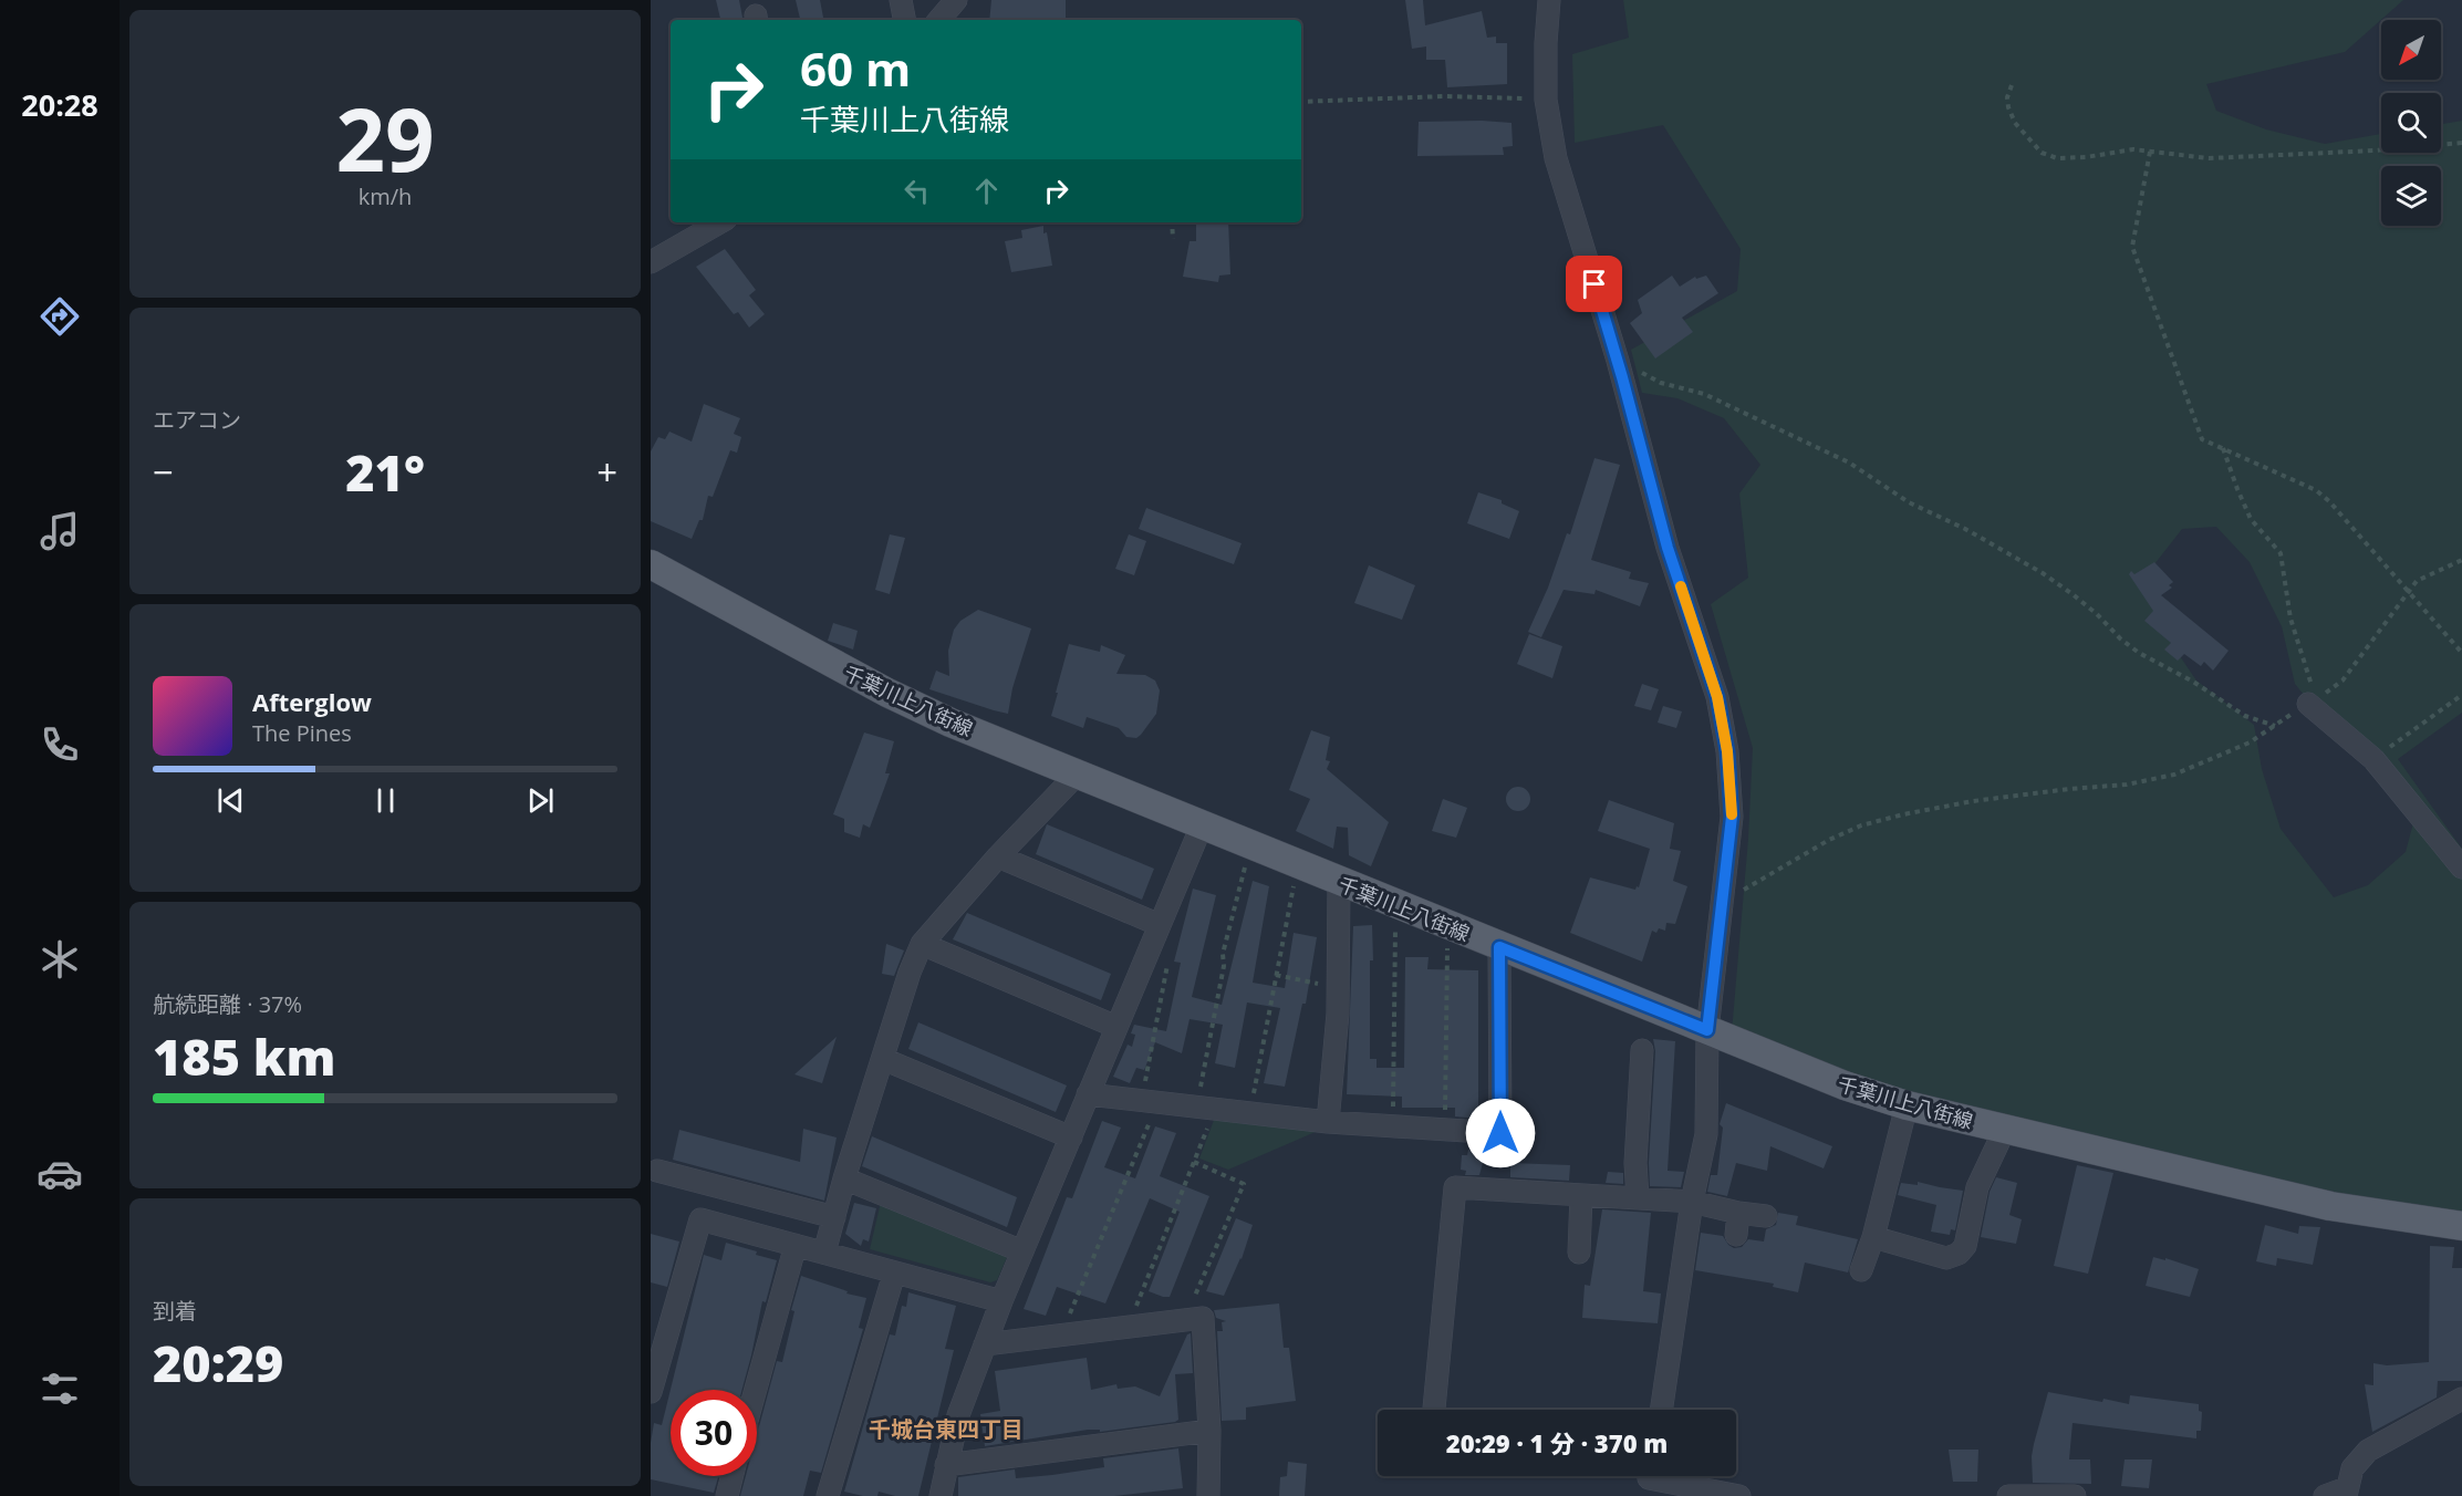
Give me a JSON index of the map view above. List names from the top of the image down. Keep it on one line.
{"streets":{"main road":["千葉川上八街線"]},"districts":["千城台東四丁目"],"north":"bottom left","page":{"tabs":"20:28","tile":[["29","km/h"],"エアコン",["航続距離 · 37%","185 km"],["到着","20:29"]],"turn":["60 m","千葉川上八街線"],"heat":["−","21°","+"],"song":["Afterglow","The Pines"],"limit":"30","trip":"20:29 · 1 分 · 370 m"}}
